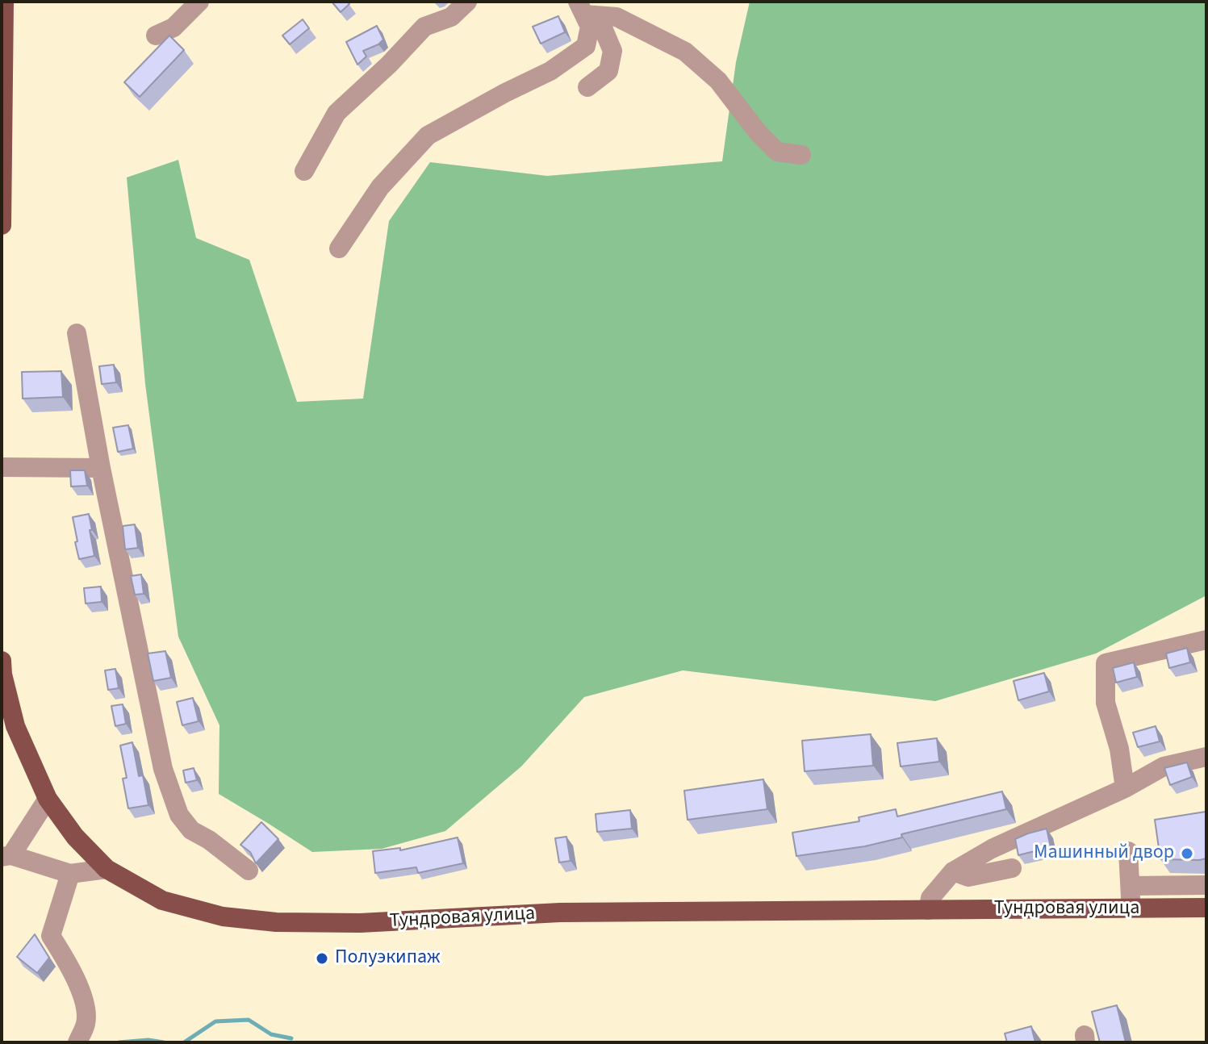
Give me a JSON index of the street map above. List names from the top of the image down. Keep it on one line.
{"streets":{"main road":["Тундровая улица"]},"places":["Машинный двор","Полуэкипаж"]}
